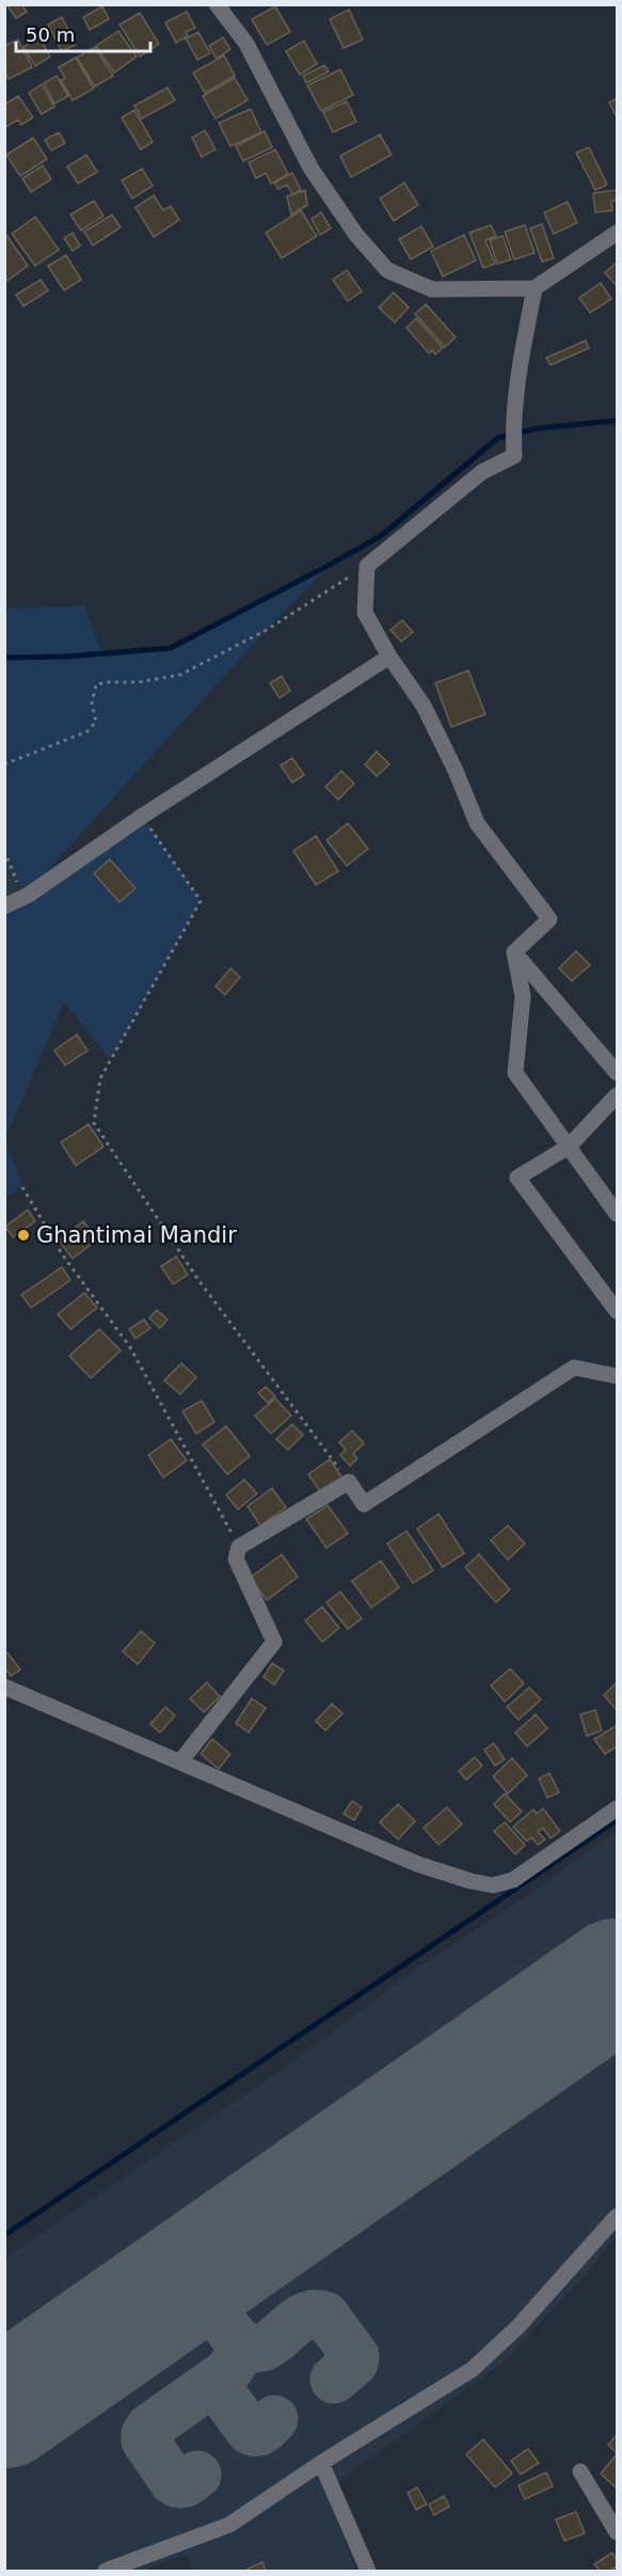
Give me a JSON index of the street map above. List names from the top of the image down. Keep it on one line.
{"places":["Ghantimai Mandir"],"scale_bar":"50 m"}
